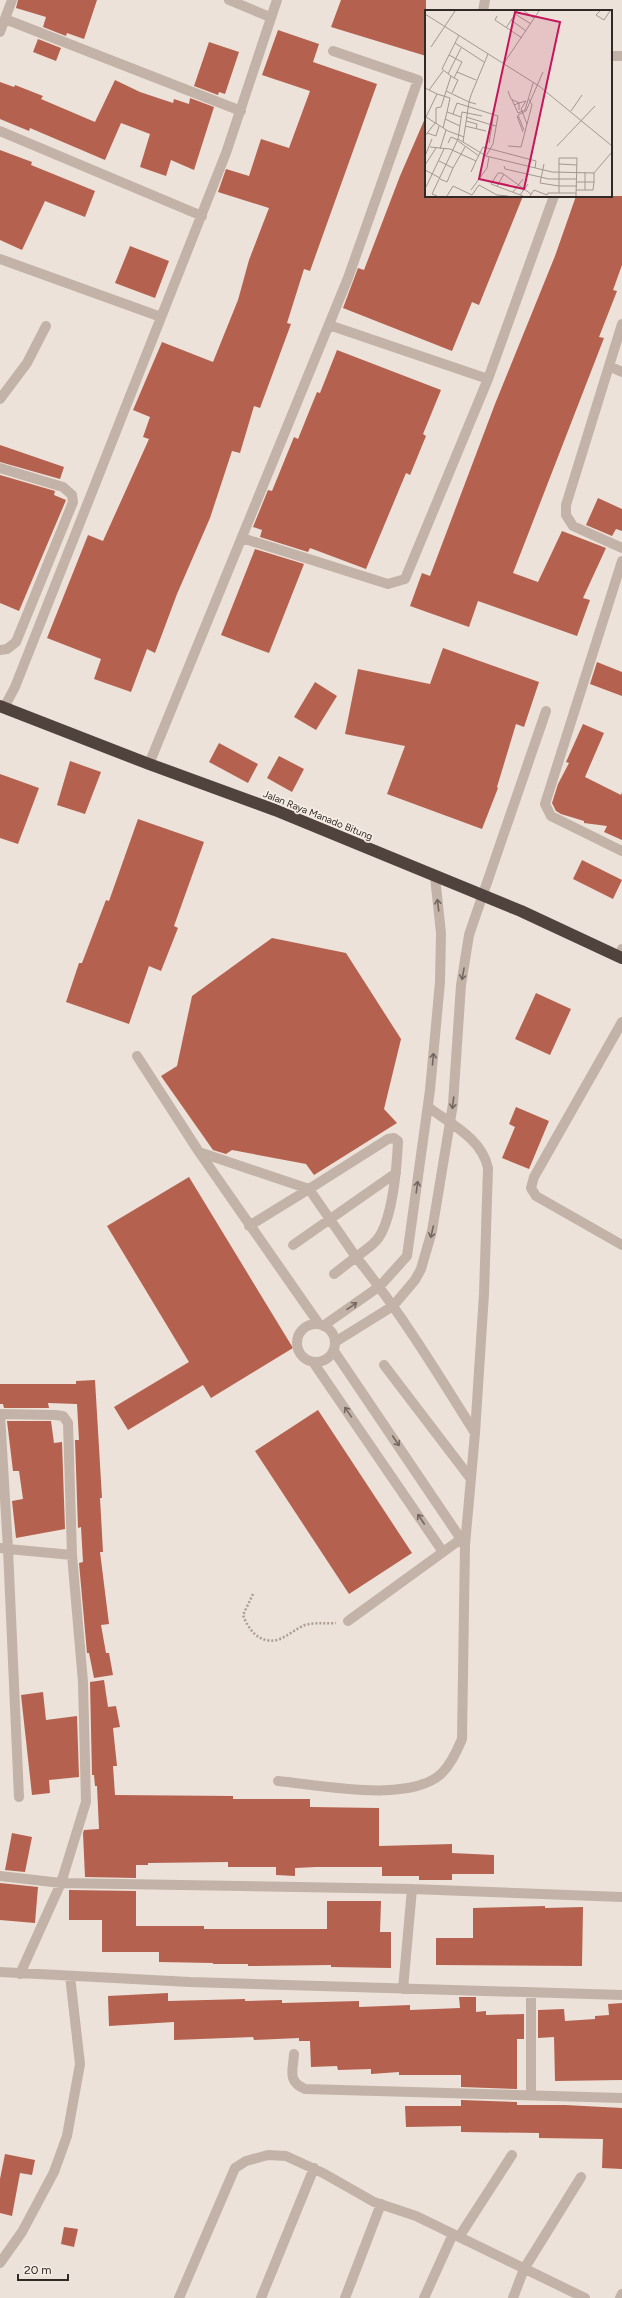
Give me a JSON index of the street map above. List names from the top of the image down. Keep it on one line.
{"streets":{"highway":["Jalan Raya Manado Bitung"]},"scale_bar":"20 m"}
